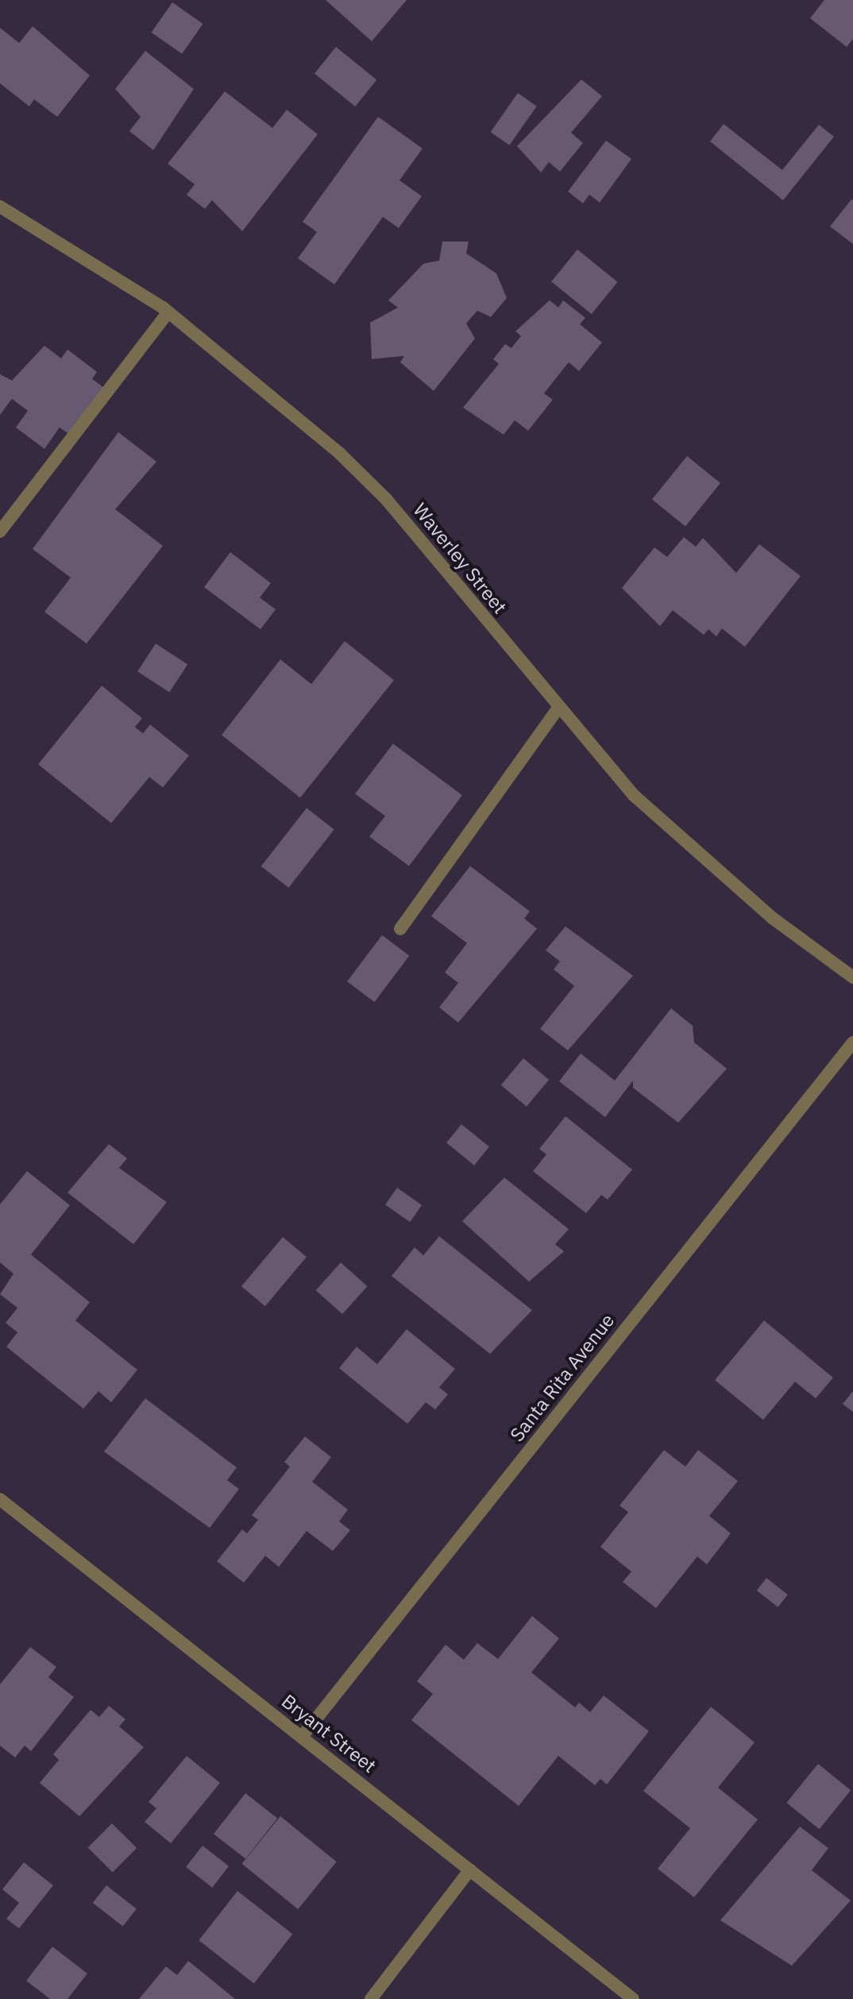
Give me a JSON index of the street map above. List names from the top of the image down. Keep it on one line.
{"streets":{"street":["Waverley Street","Santa Rita Avenue","Bryant Street"]},"crossings":[["Santa Rita Avenue","Bryant Street"]]}
